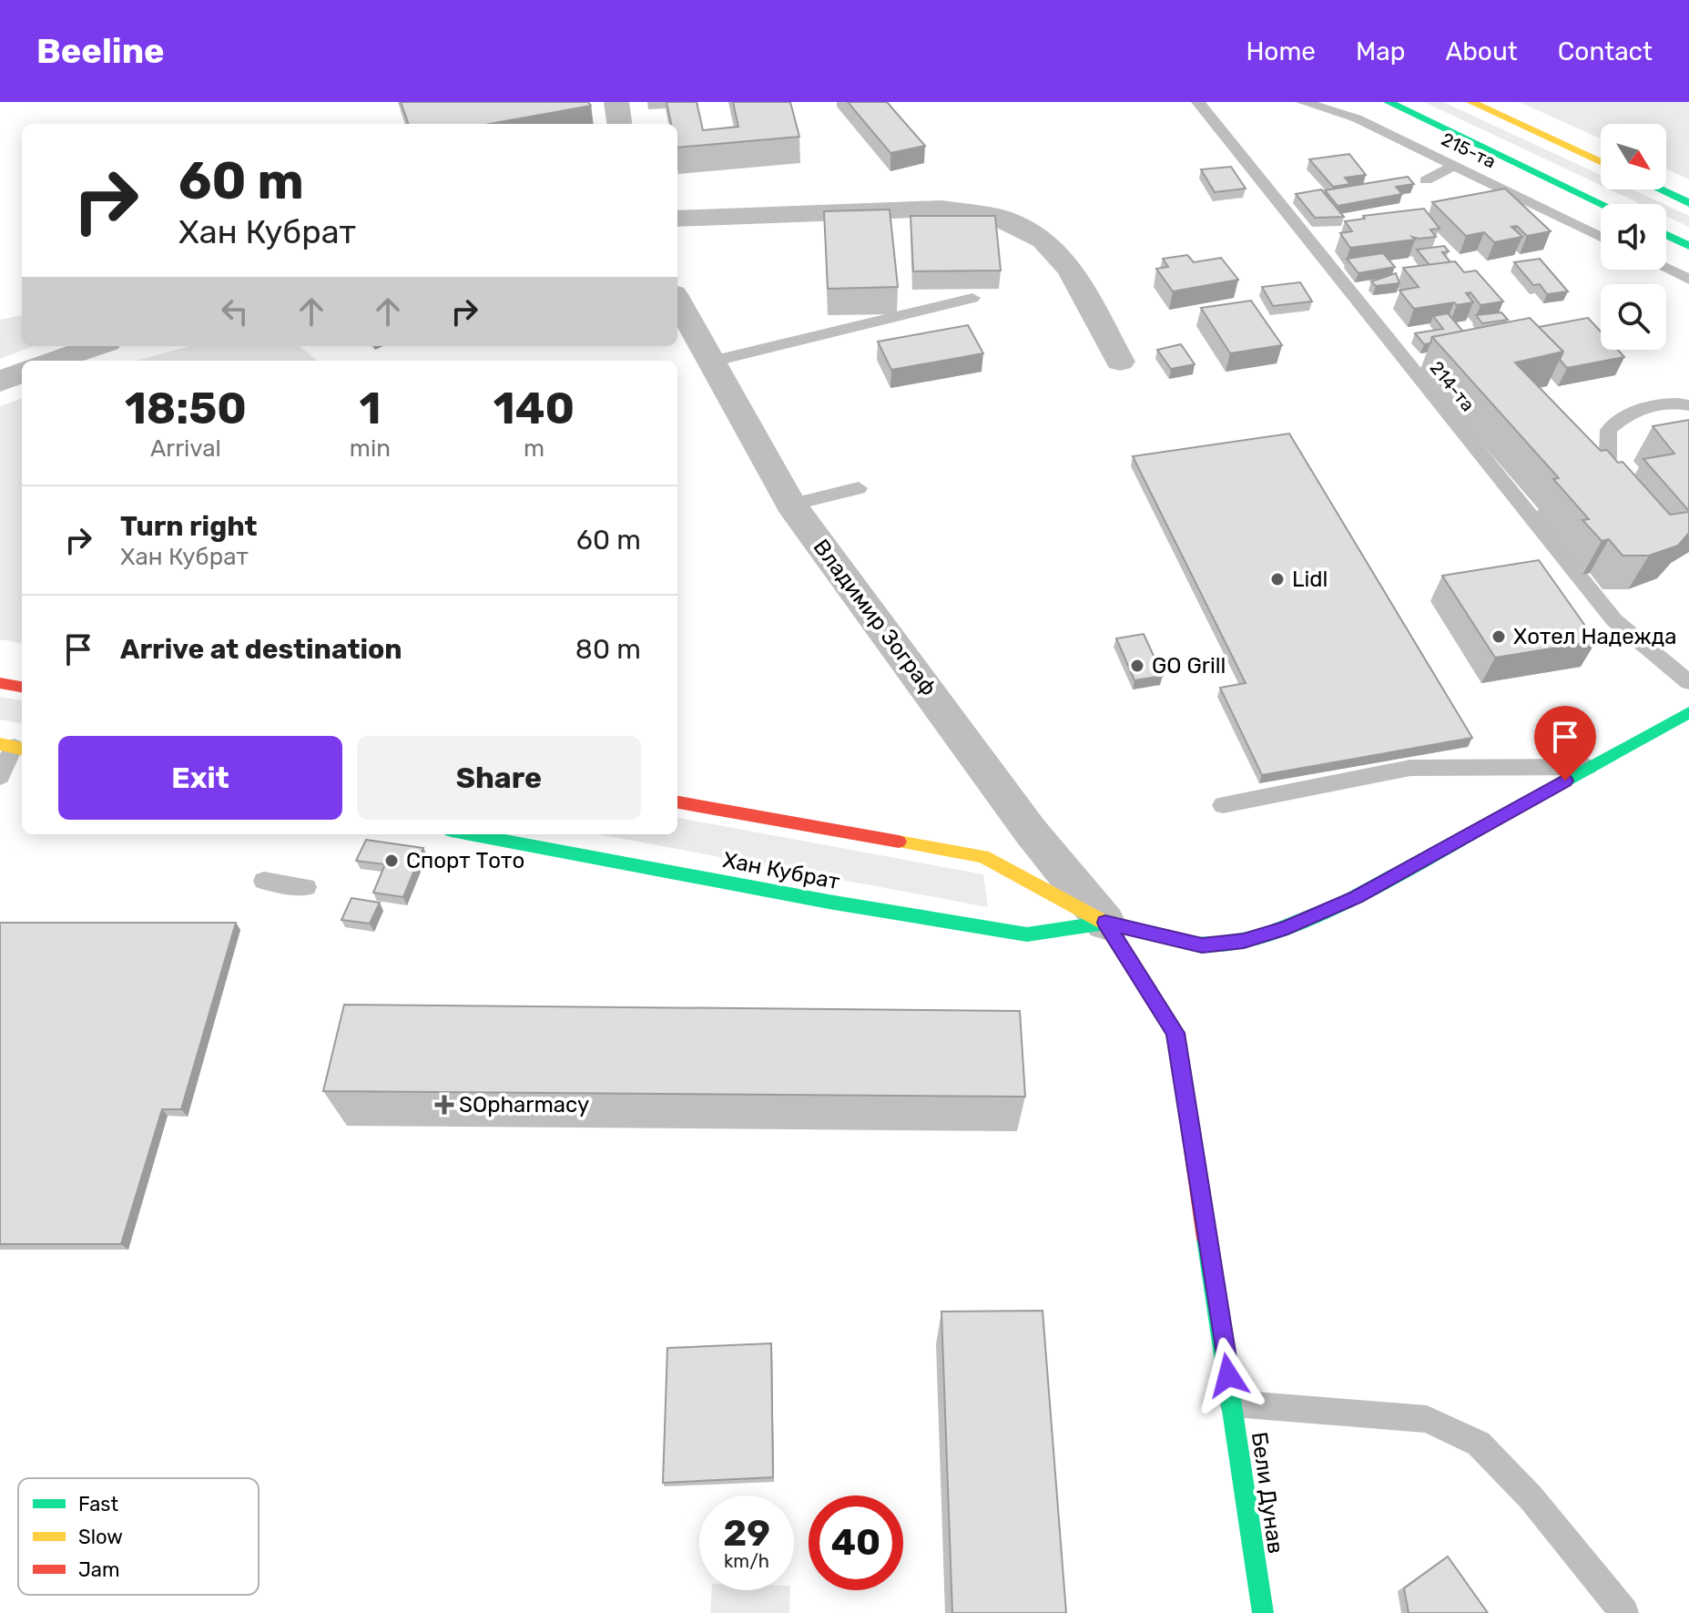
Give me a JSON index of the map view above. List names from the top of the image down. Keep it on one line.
{"streets":{"street":["Владимир Зограф","Хан Кубрат","Бели Дунав"],"lane":["215-та","214-та"]},"crossings":[["Владимир Зограф","Хан Кубрат"],["Владимир Зограф","Бели Дунав"],["Хан Кубрат","Бели Дунав"]],"places":{"other":["Lidl","Хотел Надежда","GO Grill","Спорт Тото"],"health":["SOpharmacy"]},"legend":["Fast","Slow","Jam"],"north":"bottom right","page":{"header":"Beeline","nav":["Home","Map","About","Contact"],"turn":["60 m","Хан Кубрат"],"eta":["18:50","Arrival","1","min","140","m"],"list":[{"name":"Turn right","note":"Хан Кубрат","value":"60 m"},{"name":"Arrive at destination","value":"80 m"}],"buttons":["Exit","Share"],"speed":"29 km/h","limit":"40"}}
